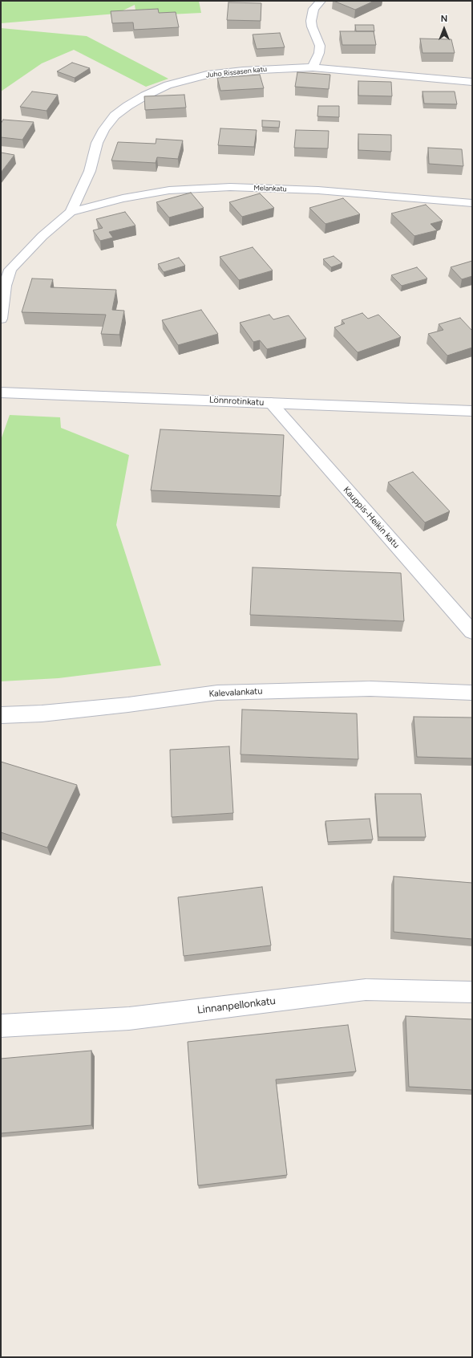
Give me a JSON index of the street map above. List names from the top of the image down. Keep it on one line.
{"streets":{"street":["Juho Rissasen katu","Melankatu","Lönnrotinkatu","Kauppis-Heikin katu","Kalevalankatu","Linnanpellonkatu"]},"crossings":[["Juho Rissasen katu","Melankatu"],["Lönnrotinkatu","Kauppis-Heikin katu"]],"north":"top"}
